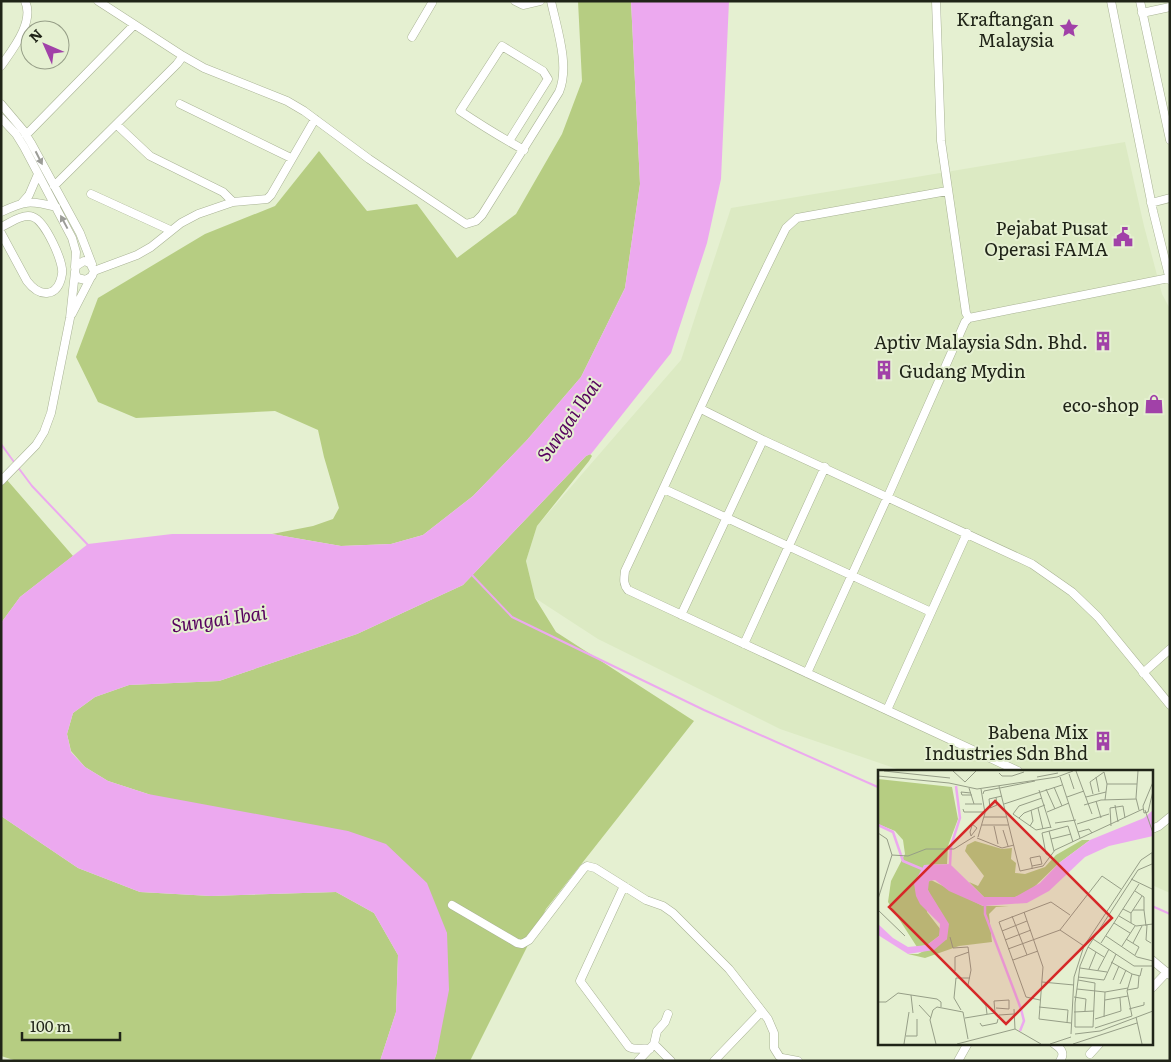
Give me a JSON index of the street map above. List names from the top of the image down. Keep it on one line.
{"water":["Sungai Ibai"],"places":{"place":["Kraftangan Malaysia"],"public building":["Pejabat Pusat Operasi FAMA"],"building":["Aptiv Malaysia Sdn. Bhd.","Gudang Mydin","Babena Mix Industries Sdn Bhd"],"shop":["eco-shop"]},"scale_bar":"100 m","north":"top left"}
